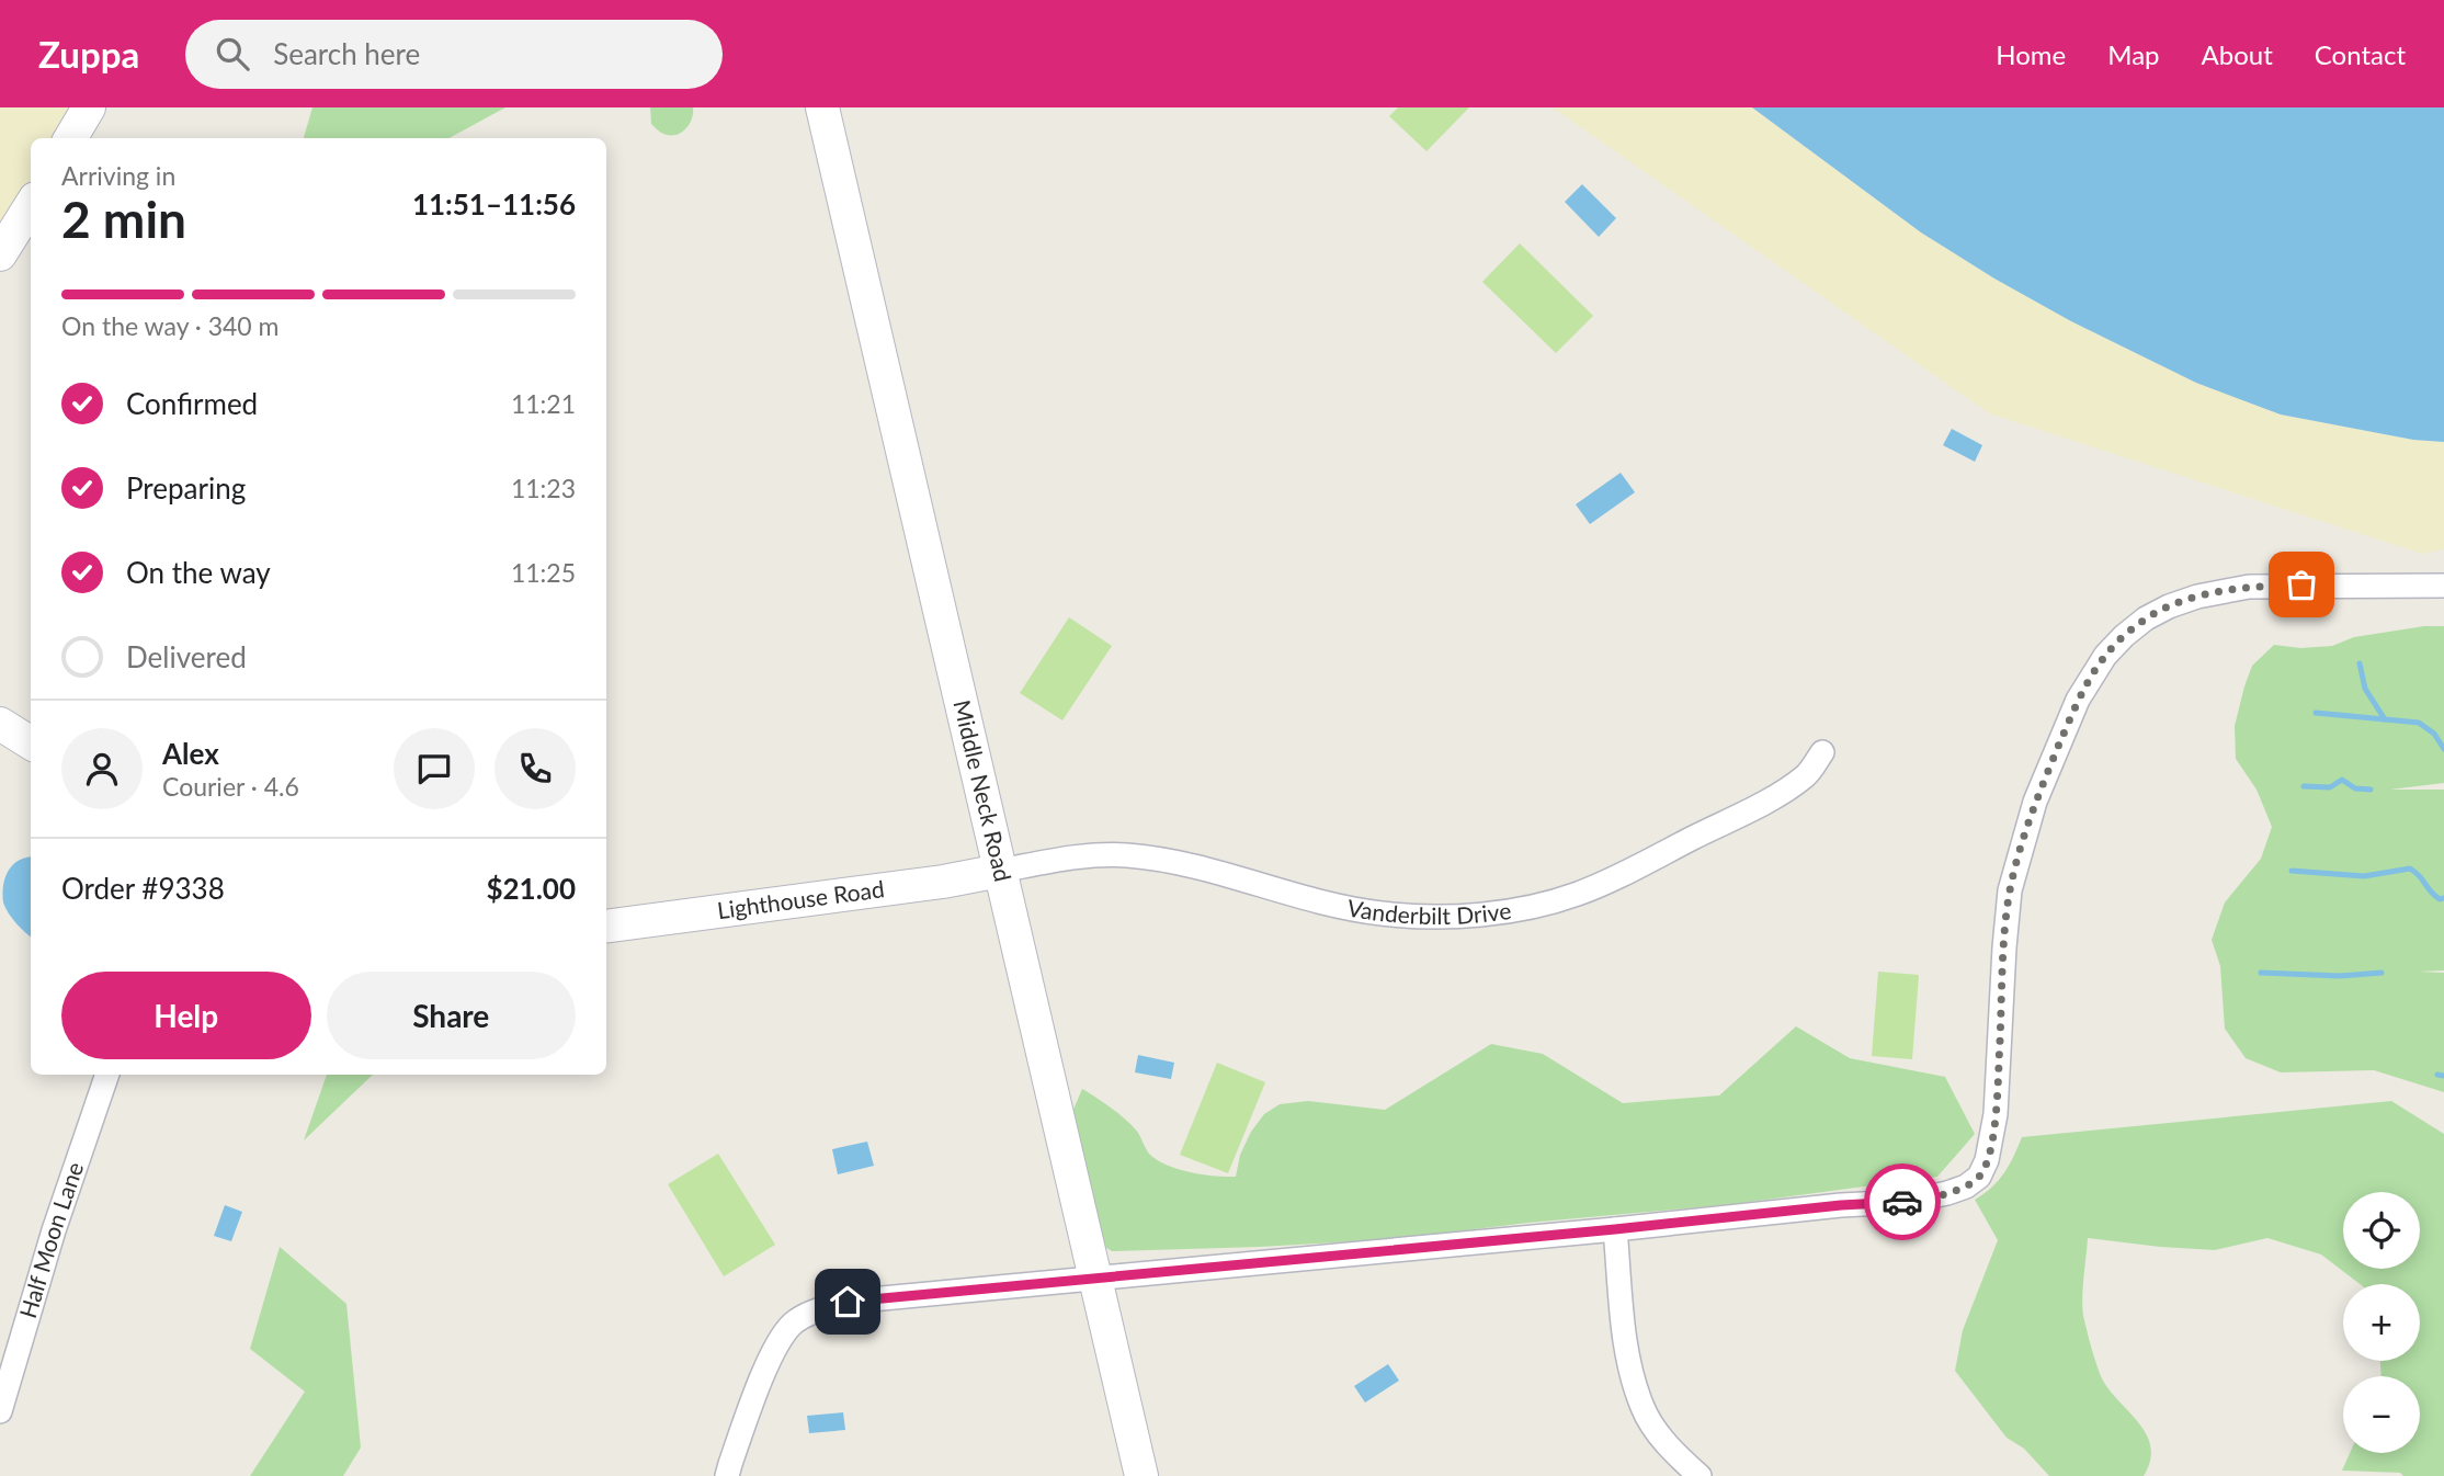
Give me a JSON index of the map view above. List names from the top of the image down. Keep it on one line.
{"streets":{"street":["Middle Neck Road","Lighthouse Road","Vanderbilt Drive","Half Moon Lane"]},"crossings":[["Middle Neck Road","Lighthouse Road"],["Middle Neck Road","Vanderbilt Drive"],["Lighthouse Road","Vanderbilt Drive"]],"page":{"header":"Zuppa","search":"Search here","nav":["Home","Map","About","Contact"],"heading":["2 min","Arriving in","11:51–11:56"],"panel":["Alex","Courier · 4.6","Order #9338","$21.00"],"bar":"On the way · 340 m","list":[["Confirmed","11:21"],["Preparing","11:23"],["On the way","11:25"],"Delivered"],"buttons":["Help","Share"],"map_buttons":["+","−"]}}
